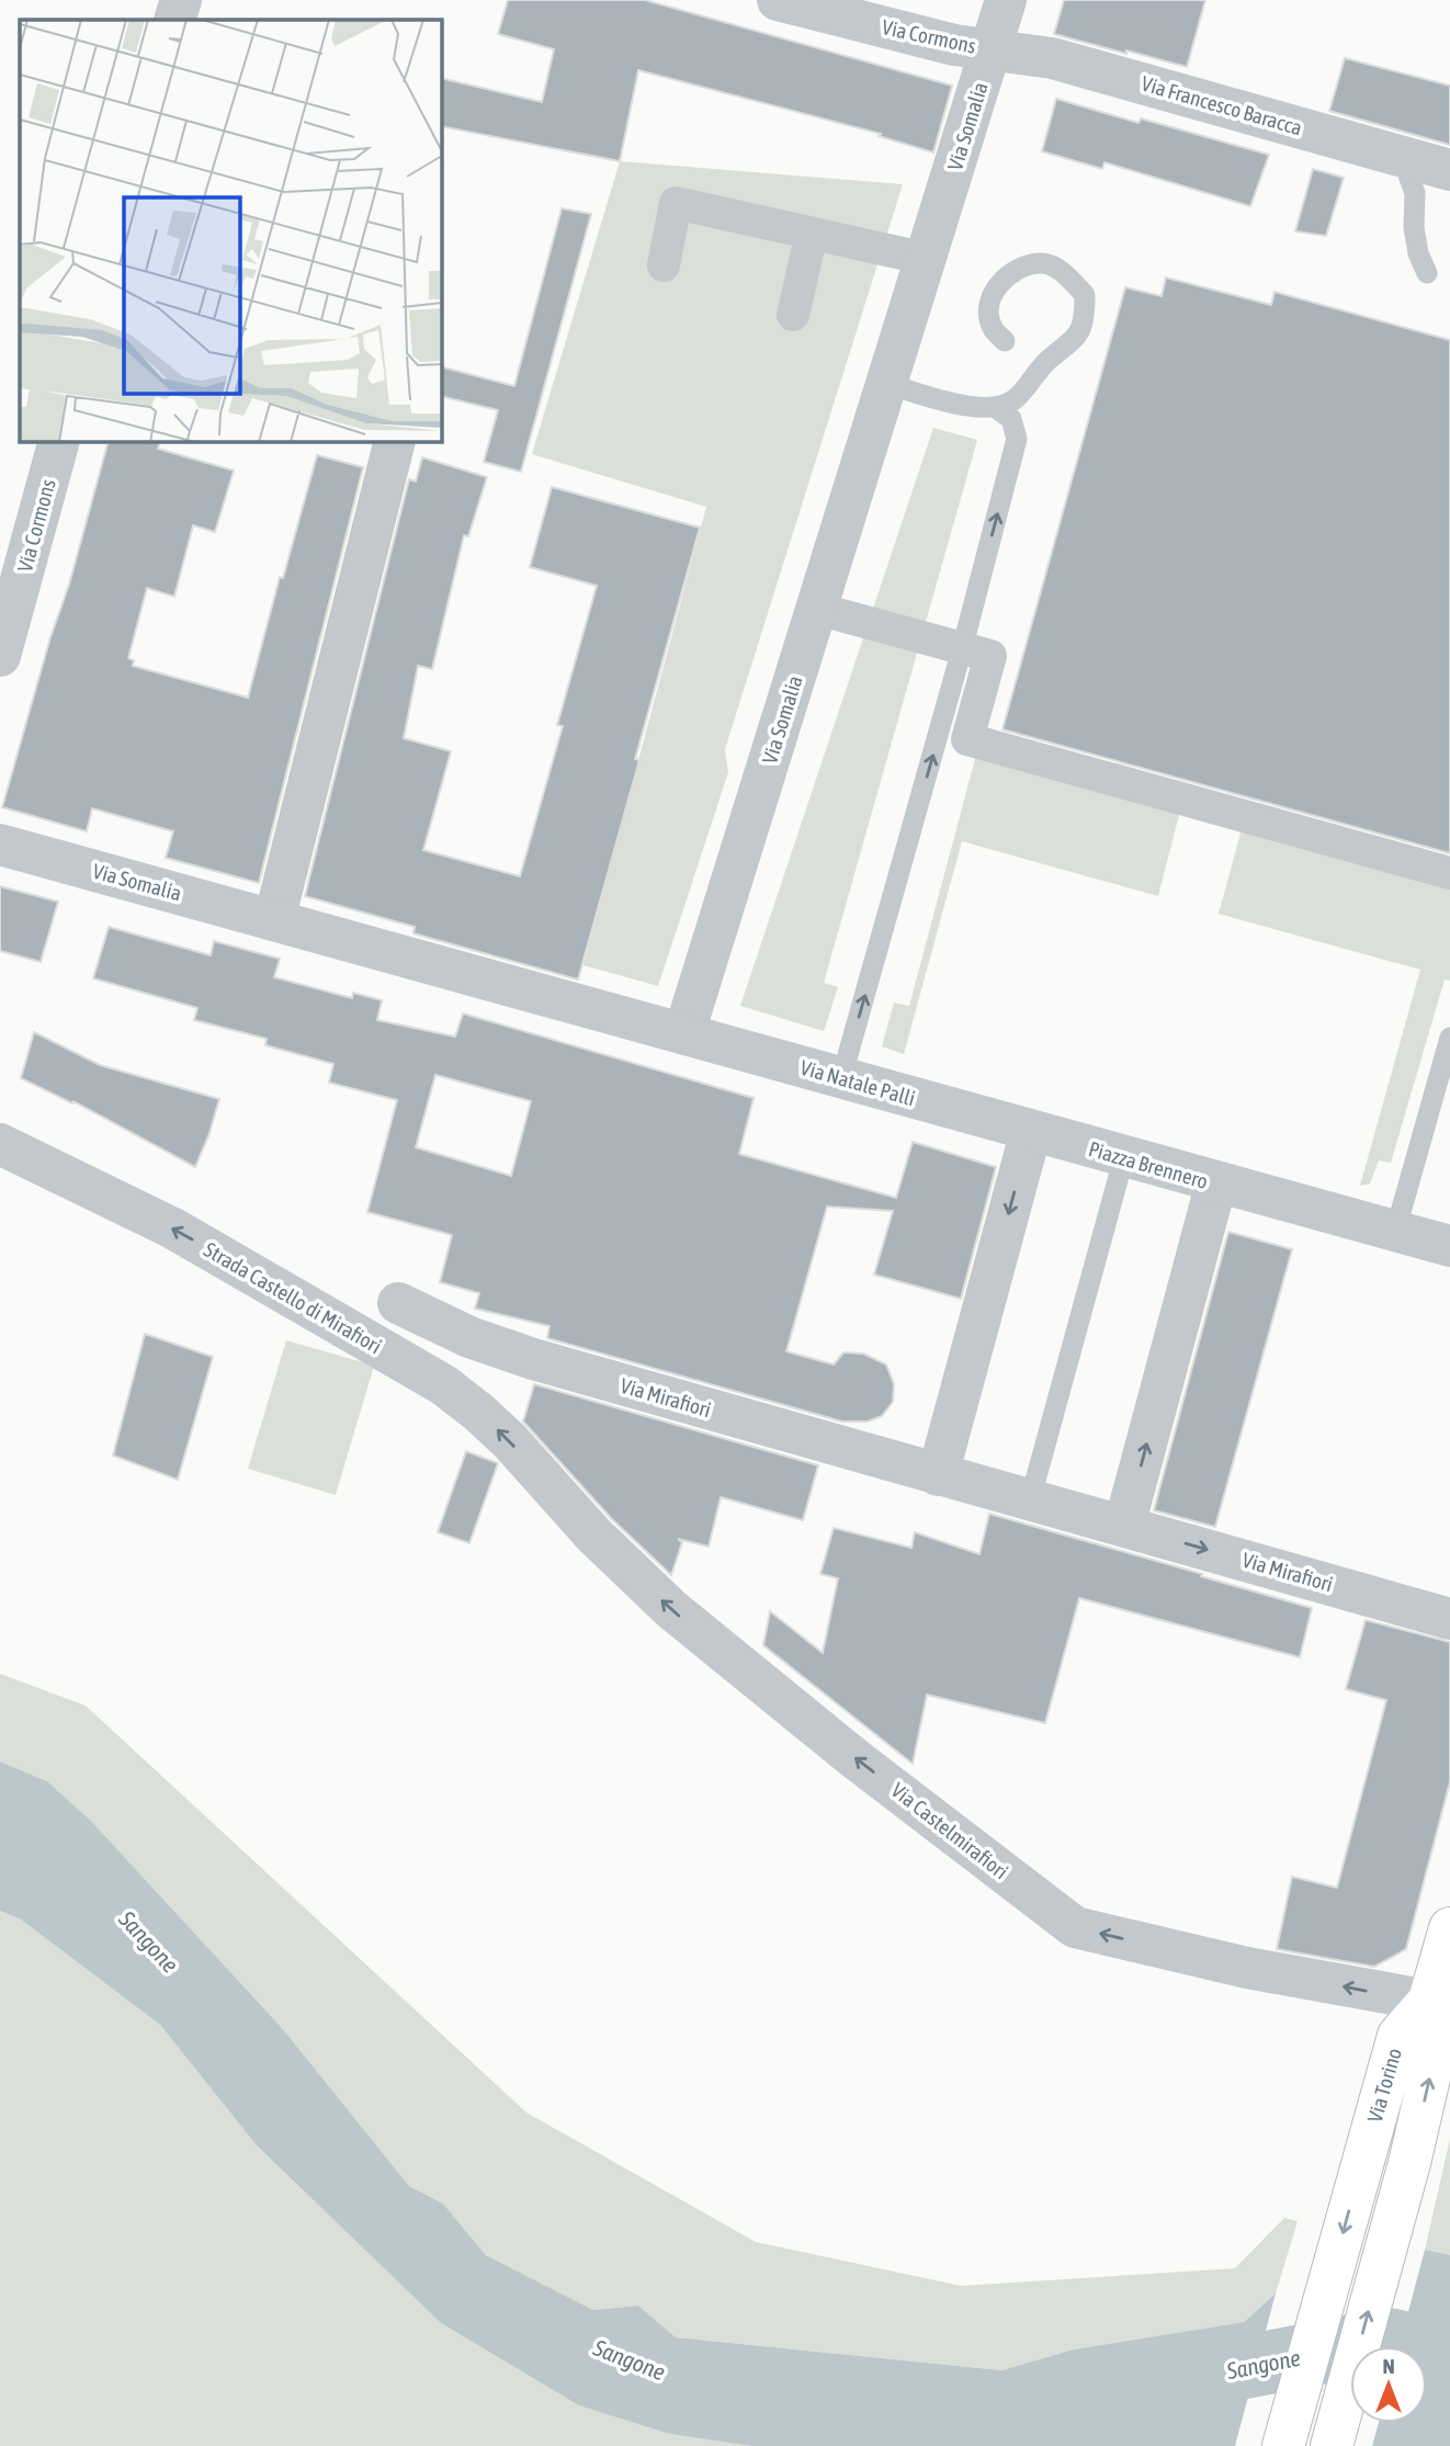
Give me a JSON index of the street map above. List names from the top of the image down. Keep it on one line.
{"streets":{"main road":["Via Torino"],"street":["Via Cormons","Via Francesco Baracca","Via Somalia","Via Natale Palli","Piazza Brennero","Strada Castello di Mirafiori","Via Mirafiori","Via Castelmirafiori"]},"crossings":[["Via Cormons","Via Francesco Baracca"],["Via Cormons","Via Somalia"],["Via Francesco Baracca","Via Somalia"],["Via Somalia","Via Natale Palli"],["Via Natale Palli","Piazza Brennero"],["Piazza Brennero","Via Mirafiori"],["Strada Castello di Mirafiori","Via Castelmirafiori"],["Via Castelmirafiori","Via Torino"]],"one_way":["Strada Castello di Mirafiori","Via Castelmirafiori"],"water":["Sangone"],"north":"top"}
